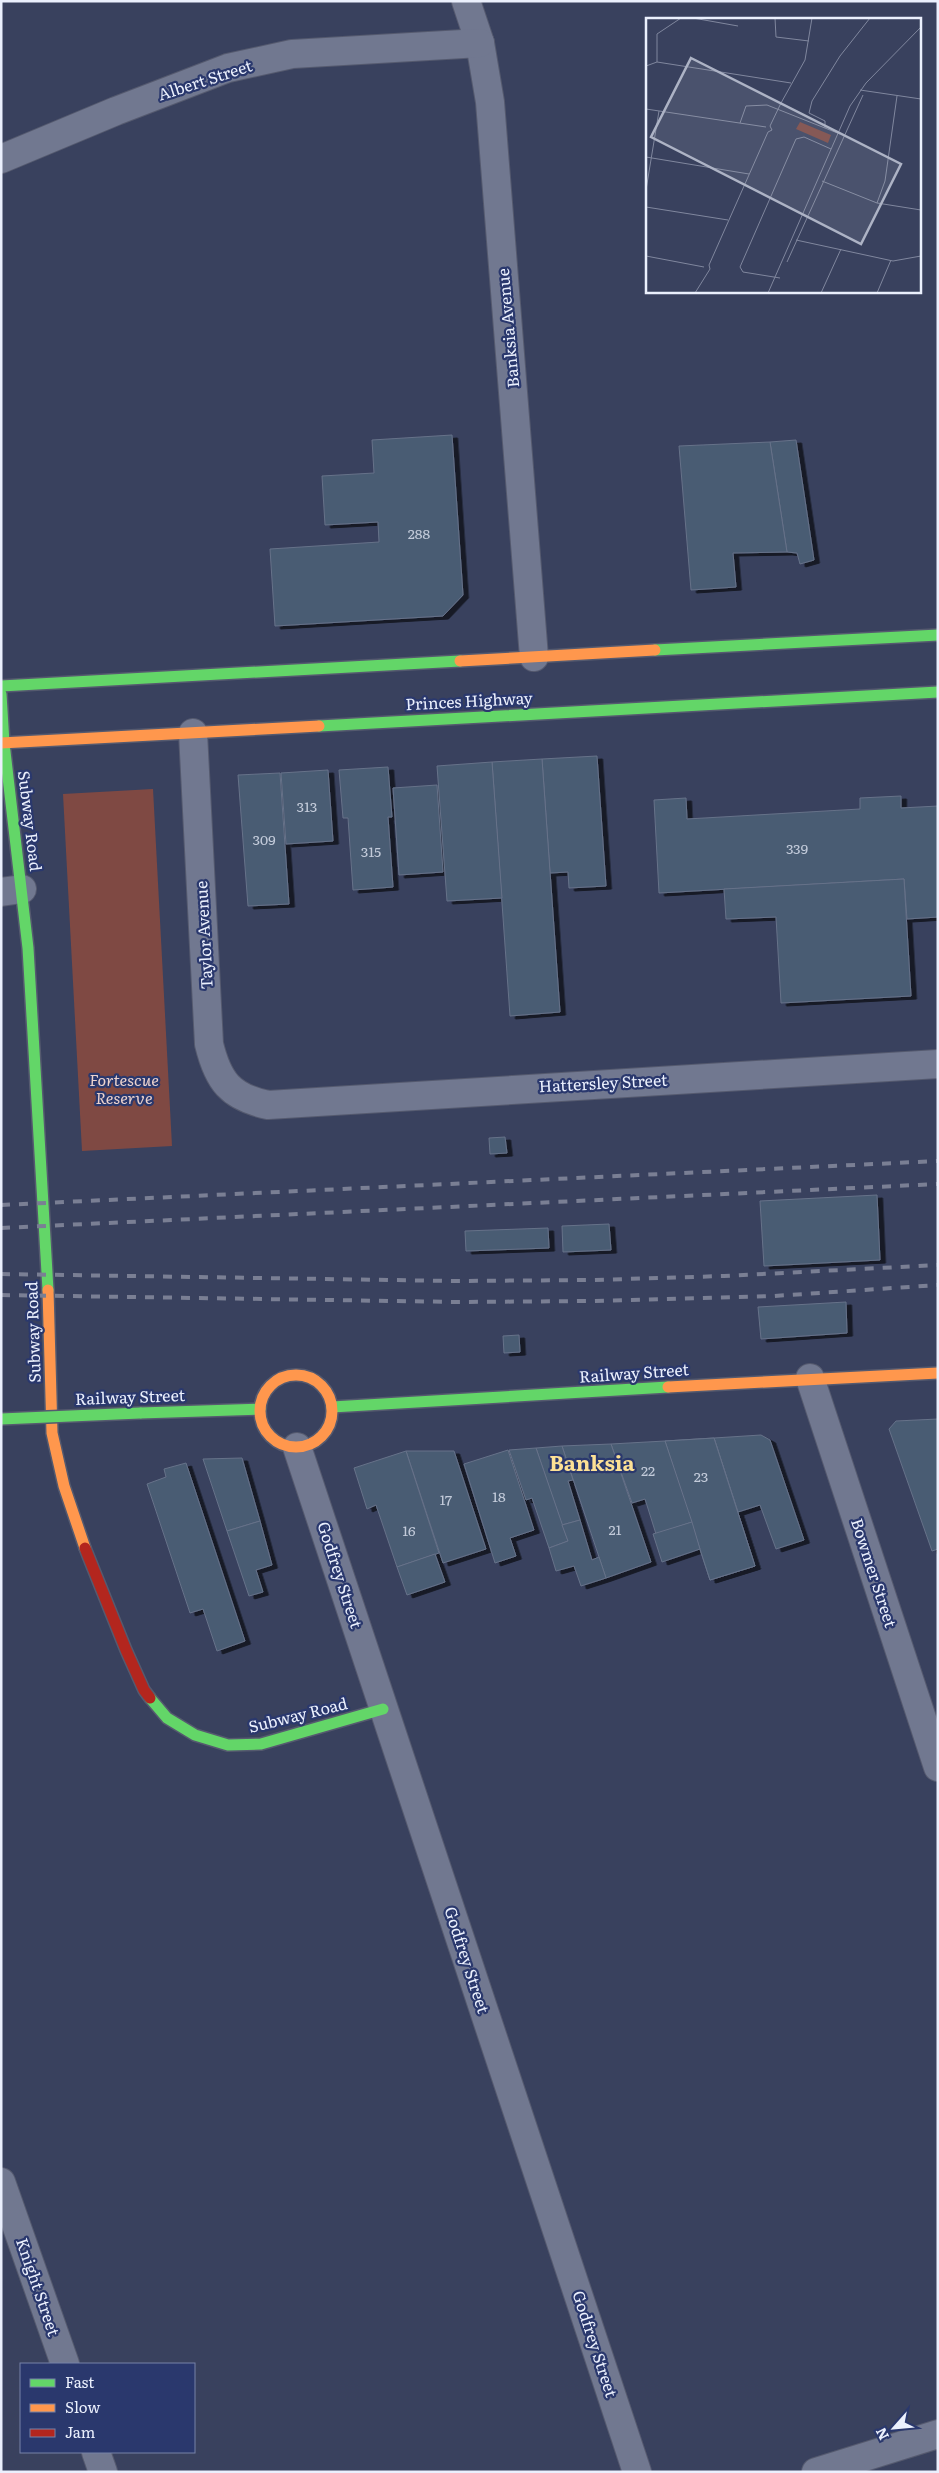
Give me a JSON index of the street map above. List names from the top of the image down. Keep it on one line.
{"streets":{"main road":["Princes Highway","Subway Road","Railway Street"],"street":["Albert Street","Banksia Avenue","Taylor Avenue","Hattersley Street","Bowmer Street","Godfrey Street","Knight Street"]},"crossings":[["Albert Street","Banksia Avenue"],["Princes Highway","Subway Road"],["Princes Highway","Taylor Avenue"],["Subway Road","Godfrey Street"],["Taylor Avenue","Hattersley Street"],["Railway Street","Bowmer Street"],["Railway Street","Godfrey Street"]],"districts":["Banksia"],"parks":["Fortescue Reserve"],"house_numbers":["288","313","309","339","315","22","23","18","17","21","16"],"legend":["Fast","Slow","Jam"],"north":"bottom left"}
